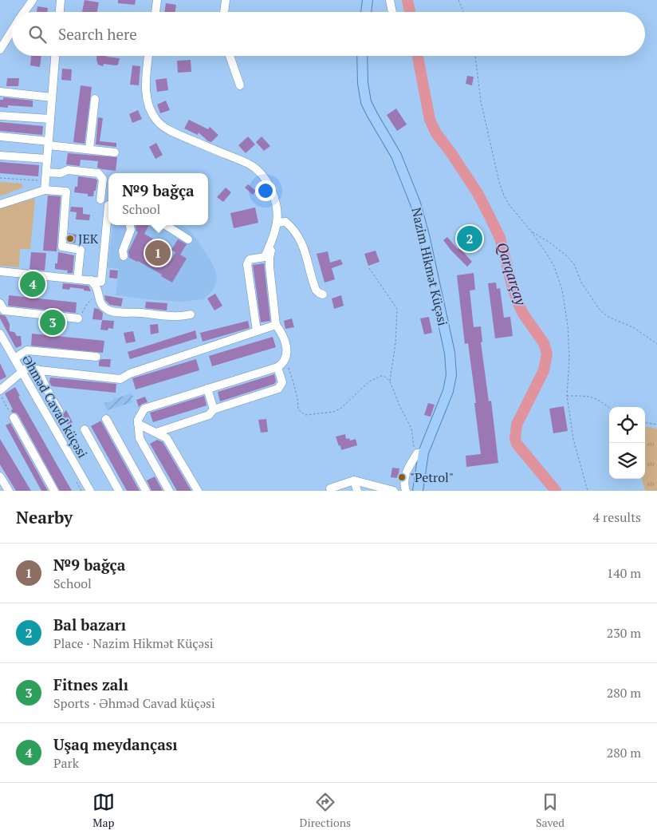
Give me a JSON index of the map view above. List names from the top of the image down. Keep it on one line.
{"streets":{"main road":["Nazim Hikmət Küçəsi"],"street":["Əhməd Cavad küçəsi"]},"water":["Qarqarçay"],"places":["JEK","\"Petrol\""],"page":{"search":"Search here","popup":["№9 bağça","School"],"pins":["2","1","4","3"],"heading":["Nearby","4 results"],"list":[{"mark":"1","name":"№9 bağça","note":"School","value":"140 m"},{"mark":"2","name":"Bal bazarı","note":"Place · Nazim Hikmət Küçəsi","value":"230 m"},{"mark":"3","name":"Fitnes zalı","note":"Sports · Əhməd Cavad küçəsi","value":"280 m"},{"mark":"4","name":"Uşaq meydançası","note":"Park","value":"280 m"}],"nav":["Map","Directions","Saved"]}}
